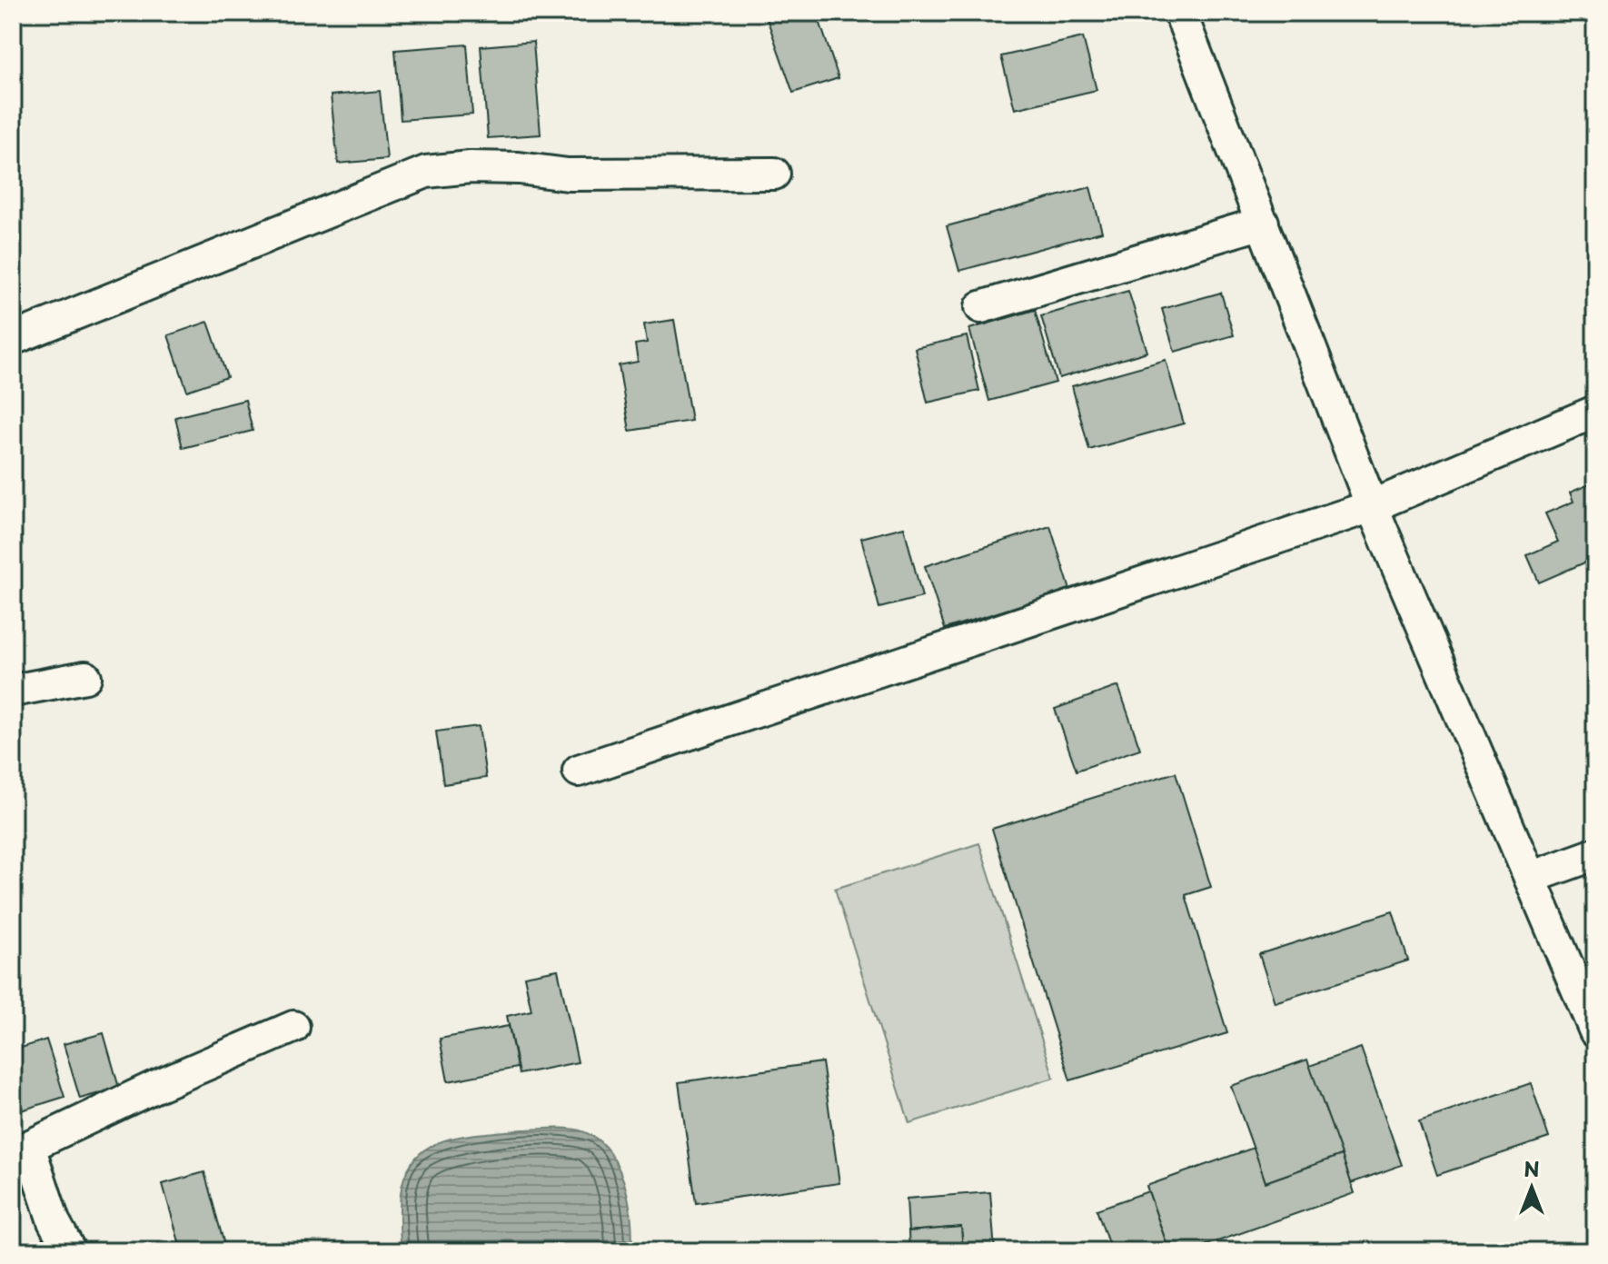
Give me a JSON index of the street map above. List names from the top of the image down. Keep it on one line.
{"north":"top"}
